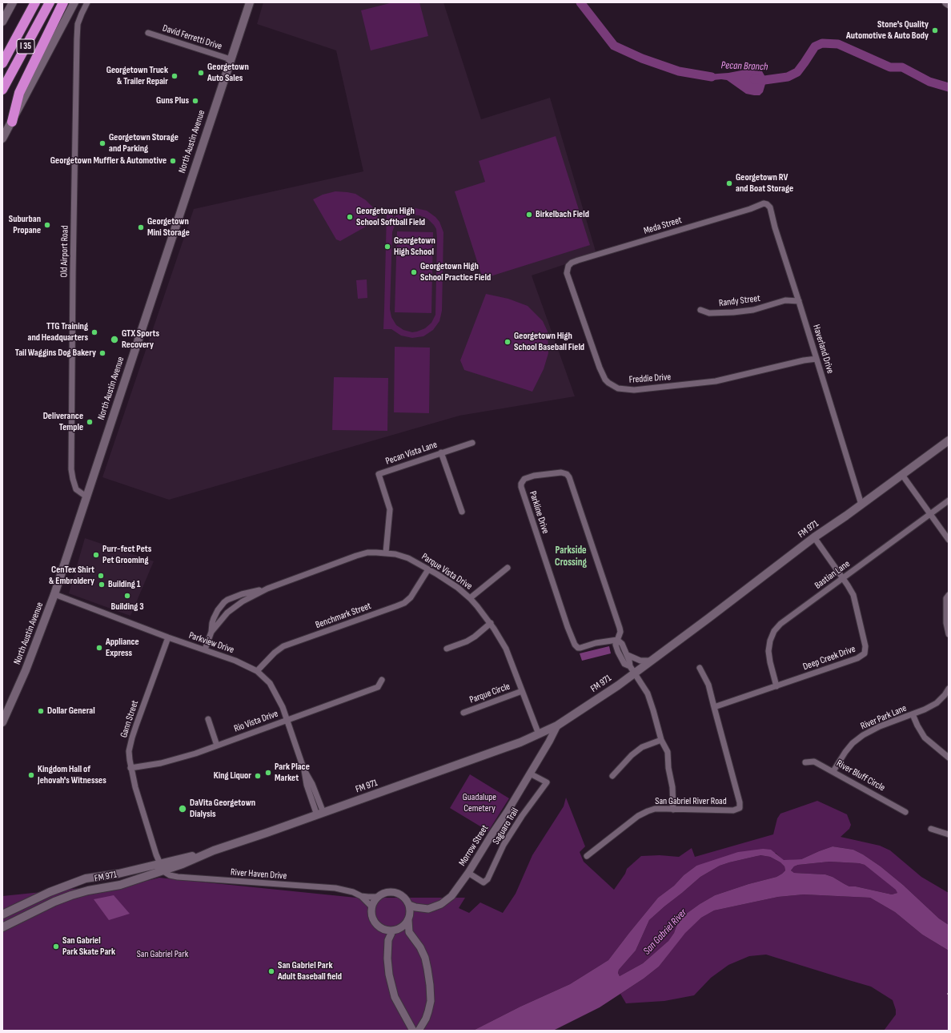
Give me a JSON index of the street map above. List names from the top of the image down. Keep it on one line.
{"streets":{"highway":["I 35"],"main road":["North Austin Avenue","FM 971"],"street":["David Ferretti Drive","Meda Street","Old Airport Road","Randy Street","Haverland Drive","Freddie Drive","Pecan Vista Lane","Parkline Drive","Parque Vista Drive","Bastian Lane","Benchmark Street","Parkview Drive","Deep Creek Drive","Parque Circle","River Park Lane","Gann Street","Rio Vista Drive","River Bluff Circle","San Gabriel River Road","Saguaro Trail","Morrow Street","River Haven Drive"]},"crossings":[["David Ferretti Drive","North Austin Avenue"],["North Austin Avenue","Old Airport Road"],["North Austin Avenue","Parkview Drive"],["Meda Street","Haverland Drive"],["Meda Street","Freddie Drive"],["Randy Street","Haverland Drive"],["Haverland Drive","Freddie Drive"],["Haverland Drive","FM 971"],["Pecan Vista Lane","Parque Vista Drive"],["Parkline Drive","FM 971"],["FM 971","Parque Vista Drive"],["FM 971","Parkview Drive"],["FM 971","Deep Creek Drive"],["FM 971","Gann Street"],["FM 971","Morrow Street"],["FM 971","River Haven Drive"],["Parque Vista Drive","Benchmark Street"],["Parque Vista Drive","Parkview Drive"],["Parque Vista Drive","Parque Circle"],["Bastian Lane","Deep Creek Drive"],["Benchmark Street","Parkview Drive"],["Parkview Drive","Gann Street"],["Parkview Drive","Rio Vista Drive"],["Deep Creek Drive","San Gabriel River Road"],["River Park Lane","River Bluff Circle"],["Gann Street","Rio Vista Drive"],["Gann Street","River Haven Drive"],["Saguaro Trail","Morrow Street"],["Morrow Street","River Haven Drive"]],"districts":["Parkside Crossing"],"water":["Pecan Branch","San Gabriel River"],"parks":["Guadalupe Cemetery","San Gabriel Park"],"places":["Stone's Quality Automotive & Auto Body","Georgetown Auto Sales","Georgetown Truck & Trailer Repair","Guns Plus","Georgetown Storage and Parking","Georgetown Muffler & Automotive","Georgetown RV and Boat Storage","Birkelbach Field","Georgetown High School Softball Field","Suburban Propane","Georgetown Mini Storage","Georgetown High School","Georgetown High School Practice Field","TTG Training and Headquarters","GTX Sports Recovery","Georgetown High School Baseball Field","Tail Waggins Dog Bakery","Deliverance Temple","Purr-fect Pets Pet Grooming","CenTex Shirt & Embroidery","Building 1","Building 3","Appliance Express","Dollar General","Park Place Market","Kingdom Hall of Jehovah's Witnesses","King Liquor","DaVita Georgetown Dialysis","San Gabriel Park Skate Park","San Gabriel Park Adult Baseball field"]}
